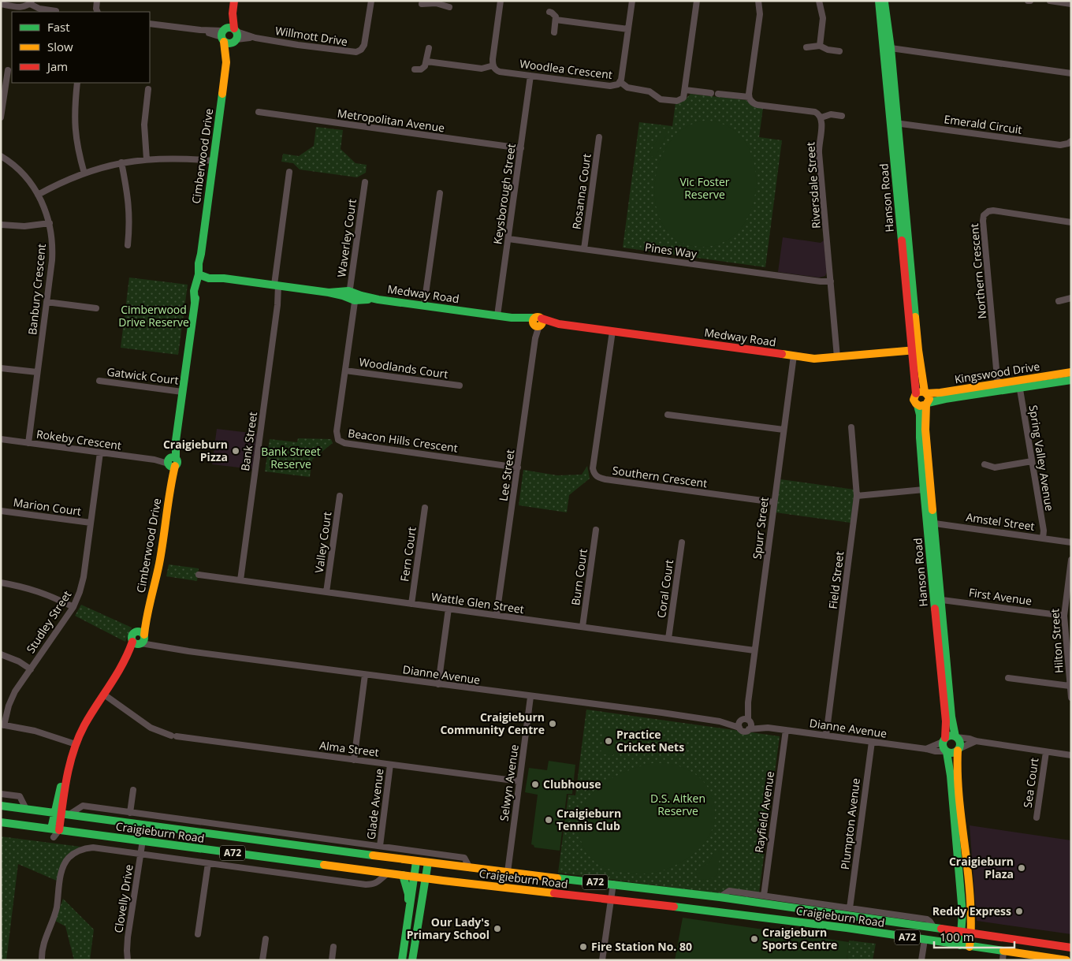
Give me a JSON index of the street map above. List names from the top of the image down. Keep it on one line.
{"streets":{"street":["Willmott Drive","Woodlea Crescent","Metropolitan Avenue","Emerald Circuit","Cimberwood Drive","Riversdale Street","Rosanna Court","Keysborough Street","Hanson Road","Waverley Court","Pines Way","Northern Crescent","Banbury Crescent","Medway Road","Woodlands Court","Kingswood Drive","Gatwick Court","Rokeby Crescent","Beacon Hills Crescent","Bank Street","Spring Valley Avenue","Lee Street","Southern Crescent","Marion Court","Amstel Street","Spurr Street","Valley Court","Fern Court","Burn Court","Field Street","Coral Court","First Avenue","Wattle Glen Street","Studley Street","Hilton Street","Dianne Avenue","Alma Street","Selwyn Avenue","Sea Court","Glade Avenue","Rayfield Avenue","Plumpton Avenue","Craigieburn Road","A72","Clovelly Drive"]},"crossings":[["Willmott Drive","Cimberwood Drive"],["Woodlea Crescent","Keysborough Street"],["Metropolitan Avenue","Keysborough Street"],["Emerald Circuit","Hanson Road"],["Cimberwood Drive","Medway Road"],["Cimberwood Drive","Gatwick Court"],["Cimberwood Drive","Rokeby Crescent"],["Cimberwood Drive","Dianne Avenue"],["Cimberwood Drive","Alma Street"],["Cimberwood Drive","Craigieburn Road"],["Riversdale Street","Pines Way"],["Riversdale Street","Medway Road"],["Rosanna Court","Pines Way"],["Keysborough Street","Pines Way"],["Keysborough Street","Medway Road"],["Hanson Road","Medway Road"],["Hanson Road","Kingswood Drive"],["Hanson Road","Amstel Street"],["Hanson Road","First Avenue"],["Hanson Road","Dianne Avenue"],["Waverley Court","Medway Road"],["Waverley Court","Beacon Hills Crescent"],["Northern Crescent","Kingswood Drive"],["Banbury Crescent","Rokeby Crescent"],["Medway Road","Beacon Hills Crescent"],["Medway Road","Bank Street"],["Medway Road","Lee Street"],["Medway Road","Southern Crescent"],["Medway Road","Spurr Street"],["Woodlands Court","Beacon Hills Crescent"],["Kingswood Drive","Spring Valley Avenue"],["Rokeby Crescent","Studley Street"],["Beacon Hills Crescent","Lee Street"],["Bank Street","Wattle Glen Street"],["Spring Valley Avenue","Amstel Street"],["Lee Street","Wattle Glen Street"],["Southern Crescent","Spurr Street"],["Marion Court","Studley Street"],["Spurr Street","Wattle Glen Street"],["Spurr Street","Dianne Avenue"],["Valley Court","Wattle Glen Street"],["Fern Court","Wattle Glen Street"],["Burn Court","Wattle Glen Street"],["Field Street","Dianne Avenue"],["Coral Court","Wattle Glen Street"],["First Avenue","Hilton Street"],["Dianne Avenue","Selwyn Avenue"],["Dianne Avenue","Rayfield Avenue"],["Dianne Avenue","Plumpton Avenue"],["Alma Street","Selwyn Avenue"],["Alma Street","Glade Avenue"],["Selwyn Avenue","Craigieburn Road"],["Glade Avenue","Craigieburn Road"],["Rayfield Avenue","Craigieburn Road"],["Plumpton Avenue","Craigieburn Road"],["Craigieburn Road","Clovelly Drive"]],"parks":["Vic Foster Reserve","Cimberwood Drive Reserve","Bank Street Reserve","D.S. Aitken Reserve"],"places":["Craigieburn Pizza","Craigieburn Community Centre","Practice Cricket Nets","Clubhouse","Craigieburn Tennis Club","Craigieburn Plaza","Reddy Express","Our Lady's Primary School","Craigieburn Sports Centre","Fire Station No. 80"],"legend":["Fast","Slow","Jam"],"scale_bar":"100 m"}
